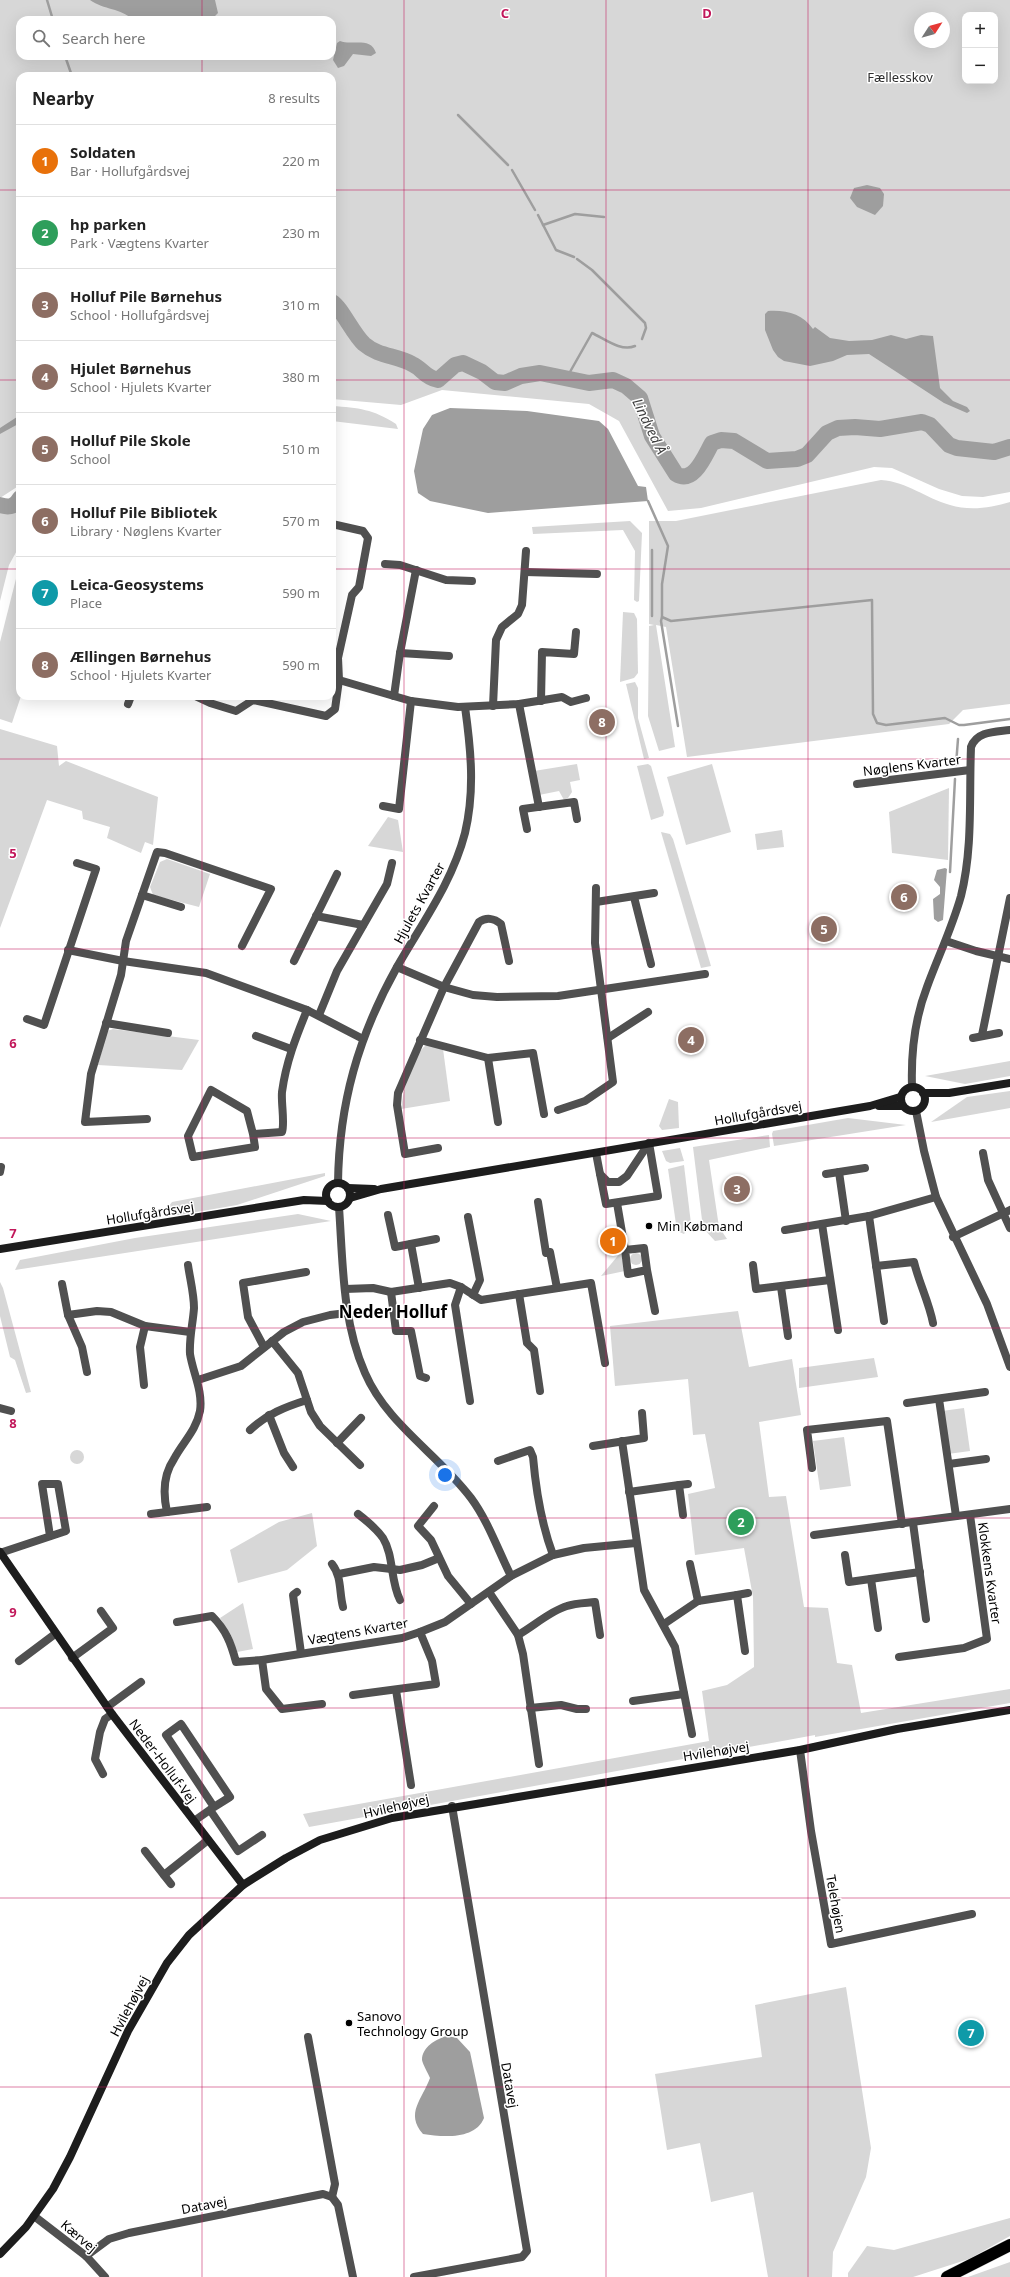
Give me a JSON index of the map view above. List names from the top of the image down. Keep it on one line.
{"streets":{"street":["Nøglens Kvarter","Hjulets Kvarter","Hollufgårdsvej","Klokkens Kvarter","Vægtens Kvarter","Hvilehøjvej","Neder-Holluf-Vej","Telehøjen","Datavej","Kærvej"]},"crossings":[["Nøglens Kvarter","Hollufgårdsvej"],["Hjulets Kvarter","Hollufgårdsvej"],["Hvilehøjvej","Neder-Holluf-Vej"],["Hvilehøjvej","Telehøjen"],["Hvilehøjvej","Datavej"],["Hvilehøjvej","Kærvej"],["Datavej","Kærvej"]],"districts":["Neder Holluf"],"water":["Lindved Å"],"parks":["Fællesskov"],"places":["Min Købmand","Sanovo Technology Group"],"north":"top right","page":{"map_buttons":["+","−"],"search":"Search here","heading":["Nearby","8 results"],"list":[{"mark":"1","name":"Soldaten","note":"Bar · Hollufgårdsvej","value":"220 m"},{"mark":"2","name":"hp parken","note":"Park · Vægtens Kvarter","value":"230 m"},{"mark":"3","name":"Holluf Pile Børnehus","note":"School · Hollufgårdsvej","value":"310 m"},{"mark":"4","name":"Hjulet Børnehus","note":"School · Hjulets Kvarter","value":"380 m"},{"mark":"5","name":"Holluf Pile Skole","note":"School","value":"510 m"},{"mark":"6","name":"Holluf Pile Bibliotek","note":"Library · Nøglens Kvarter","value":"570 m"},{"mark":"7","name":"Leica-Geosystems","note":"Place","value":"590 m"},{"mark":"8","name":"Ællingen Børnehus","note":"School · Hjulets Kvarter","value":"590 m"}],"pins":["8","6","5","4","3","1","2","7"]},"grid":{"columns":["C","D"],"rows":["5","6","7","8","9"]}}
